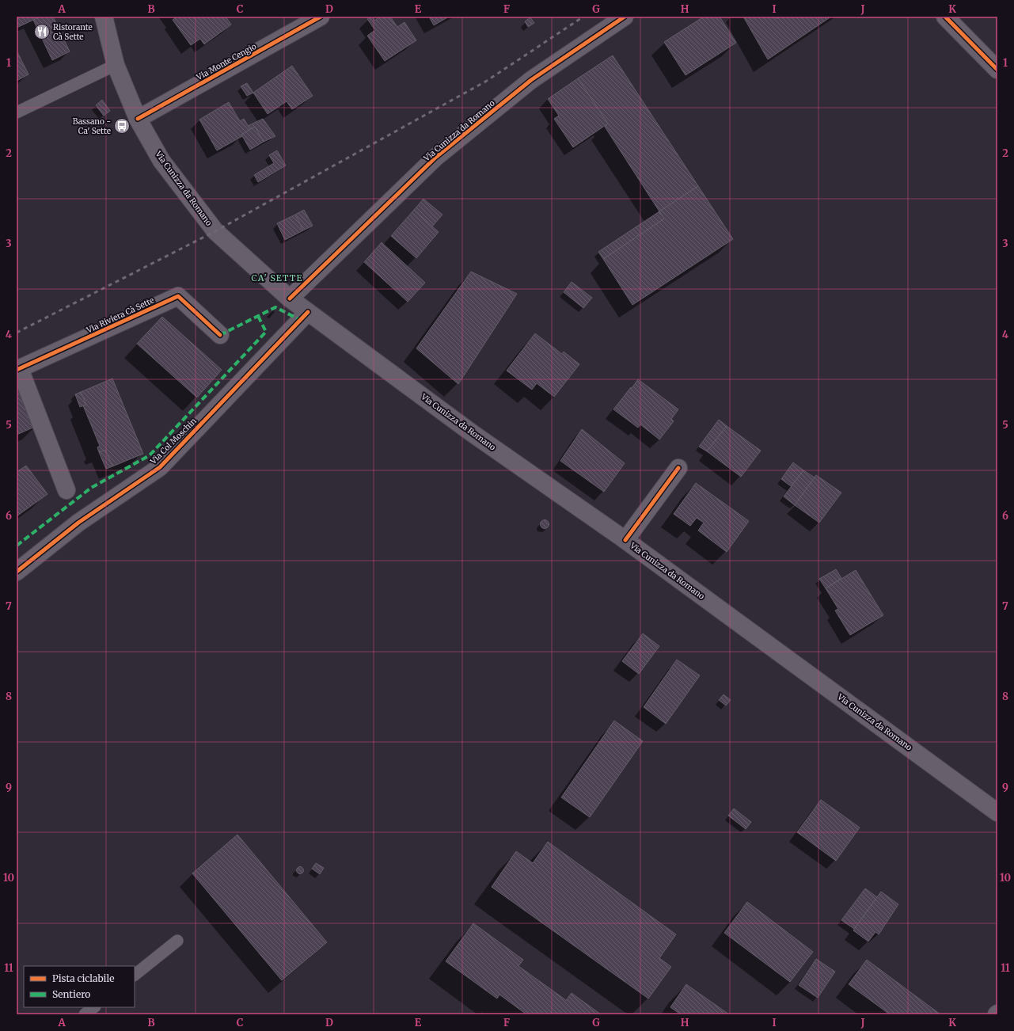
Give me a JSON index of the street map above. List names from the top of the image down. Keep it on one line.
{"streets":{"street":["Via Monte Cengio","Via Cunizza da Romano","Via Riviera Cà Sette","Via Col Moschin"]},"crossings":[["Via Monte Cengio","Via Cunizza da Romano"],["Via Cunizza da Romano","Via Col Moschin"]],"districts":["CA' SETTE"],"places":{"restaurant":["Ristorante Cà Sette"],"bus stop":["Bassano - Ca' Sette"]},"legend":["Pista ciclabile","Sentiero"],"grid":{"columns":["A","B","C","D","E","F","G","H","I","J","K"],"rows":["1","2","3","4","5","6","7","8","9","10","11"]}}
